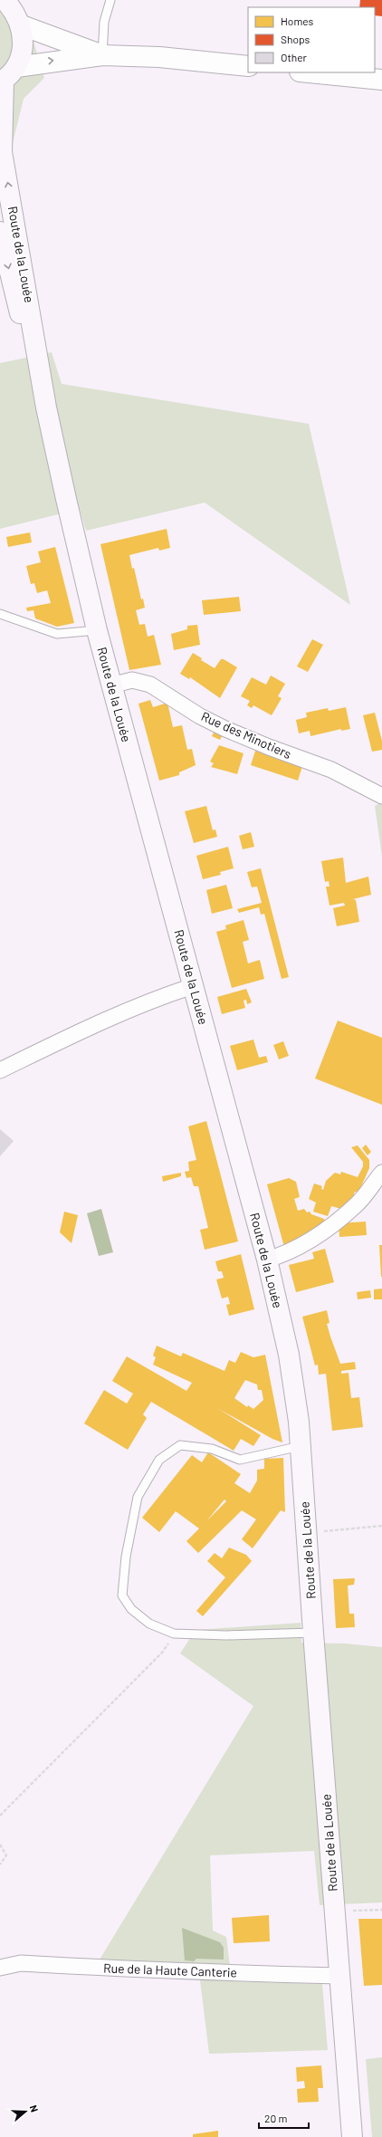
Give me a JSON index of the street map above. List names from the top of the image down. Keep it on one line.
{"streets":{"main road":["Route de la Louée"],"street":["Rue des Minotiers","Rue de la Haute Canterie"]},"crossings":[["Route de la Louée","Rue des Minotiers"],["Route de la Louée","Rue de la Haute Canterie"]],"legend":["Homes","Shops","Other"],"scale_bar":"20 m","north":"right"}
